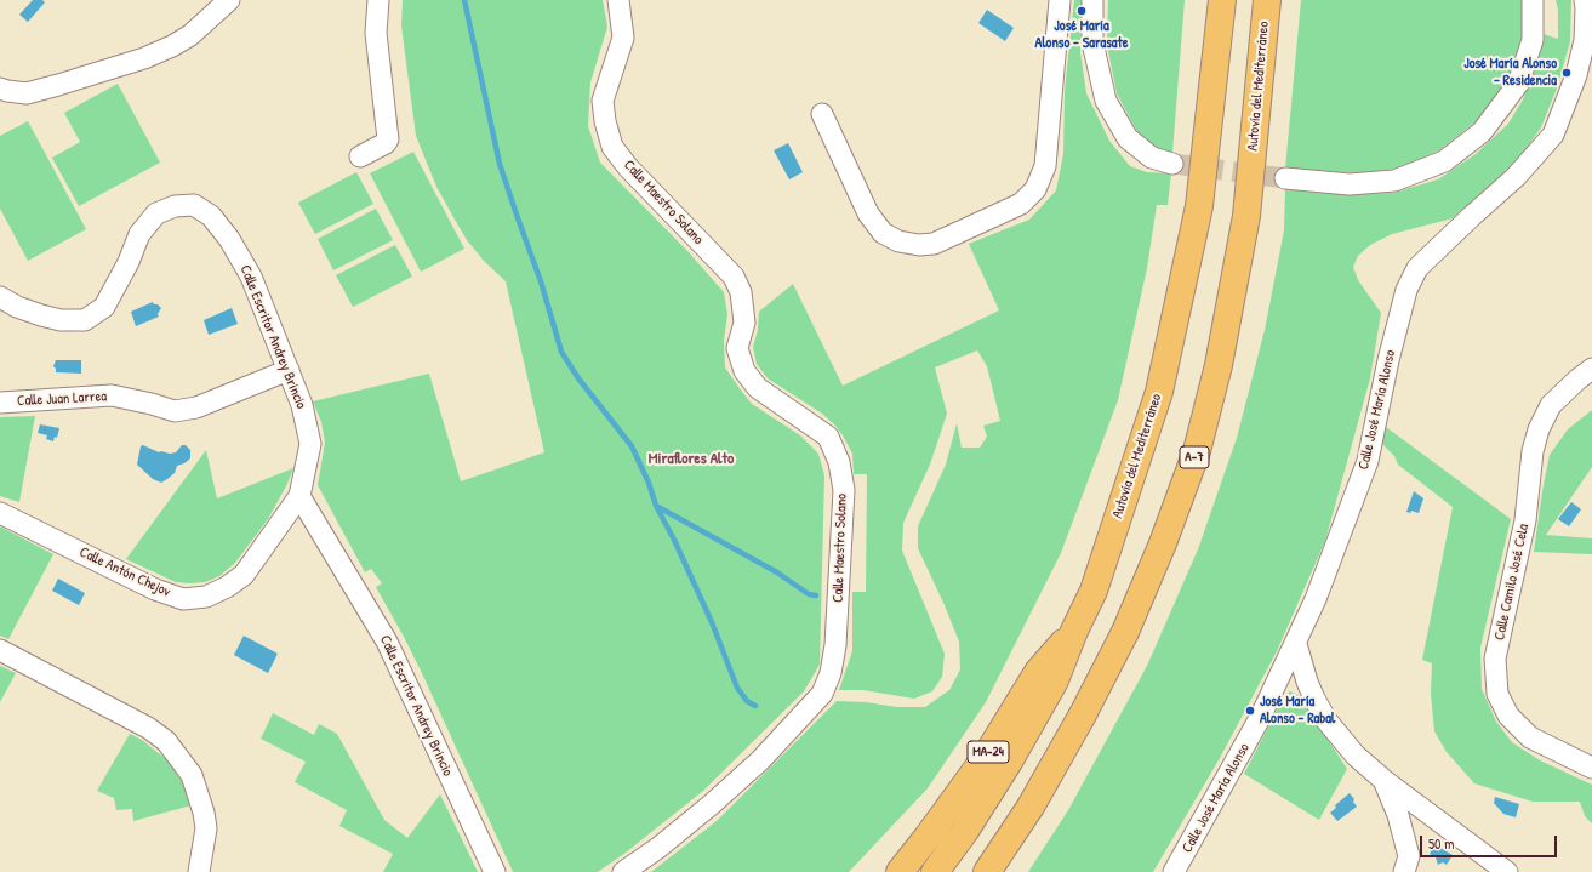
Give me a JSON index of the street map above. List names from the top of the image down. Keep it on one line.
{"streets":{"highway":["Autovía del Mediterráneo","A-7","MA-24"],"street":["Calle Maestro Solano","Calle Escritor Andrey Brincio","Calle Juan Larrea","Calle José María Alonso","Calle Antón Chejov","Calle Camilo José Cela"]},"crossings":[["Autovía del Mediterráneo","MA-24"],["Calle Escritor Andrey Brincio","Calle Juan Larrea"],["Calle Escritor Andrey Brincio","Calle Antón Chejov"]],"districts":["Miraflores Alto"],"places":["José María Alonso - Sarasate","José María Alonso - Residencia","José María Alonso - Rabal"],"scale_bar":"50 m"}
